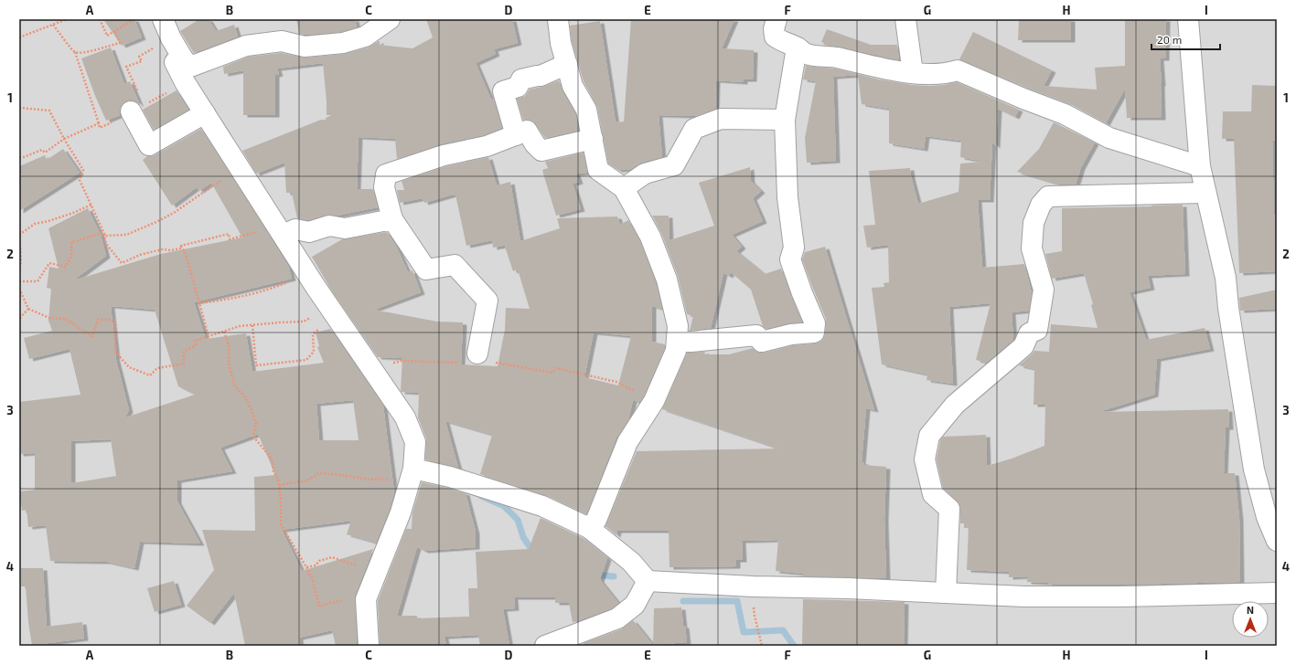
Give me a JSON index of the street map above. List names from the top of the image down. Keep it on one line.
{"scale_bar":"20 m","north":"top","grid":{"columns":["A","B","C","D","E","F","G","H","I"],"rows":["1","2","3","4"]}}
